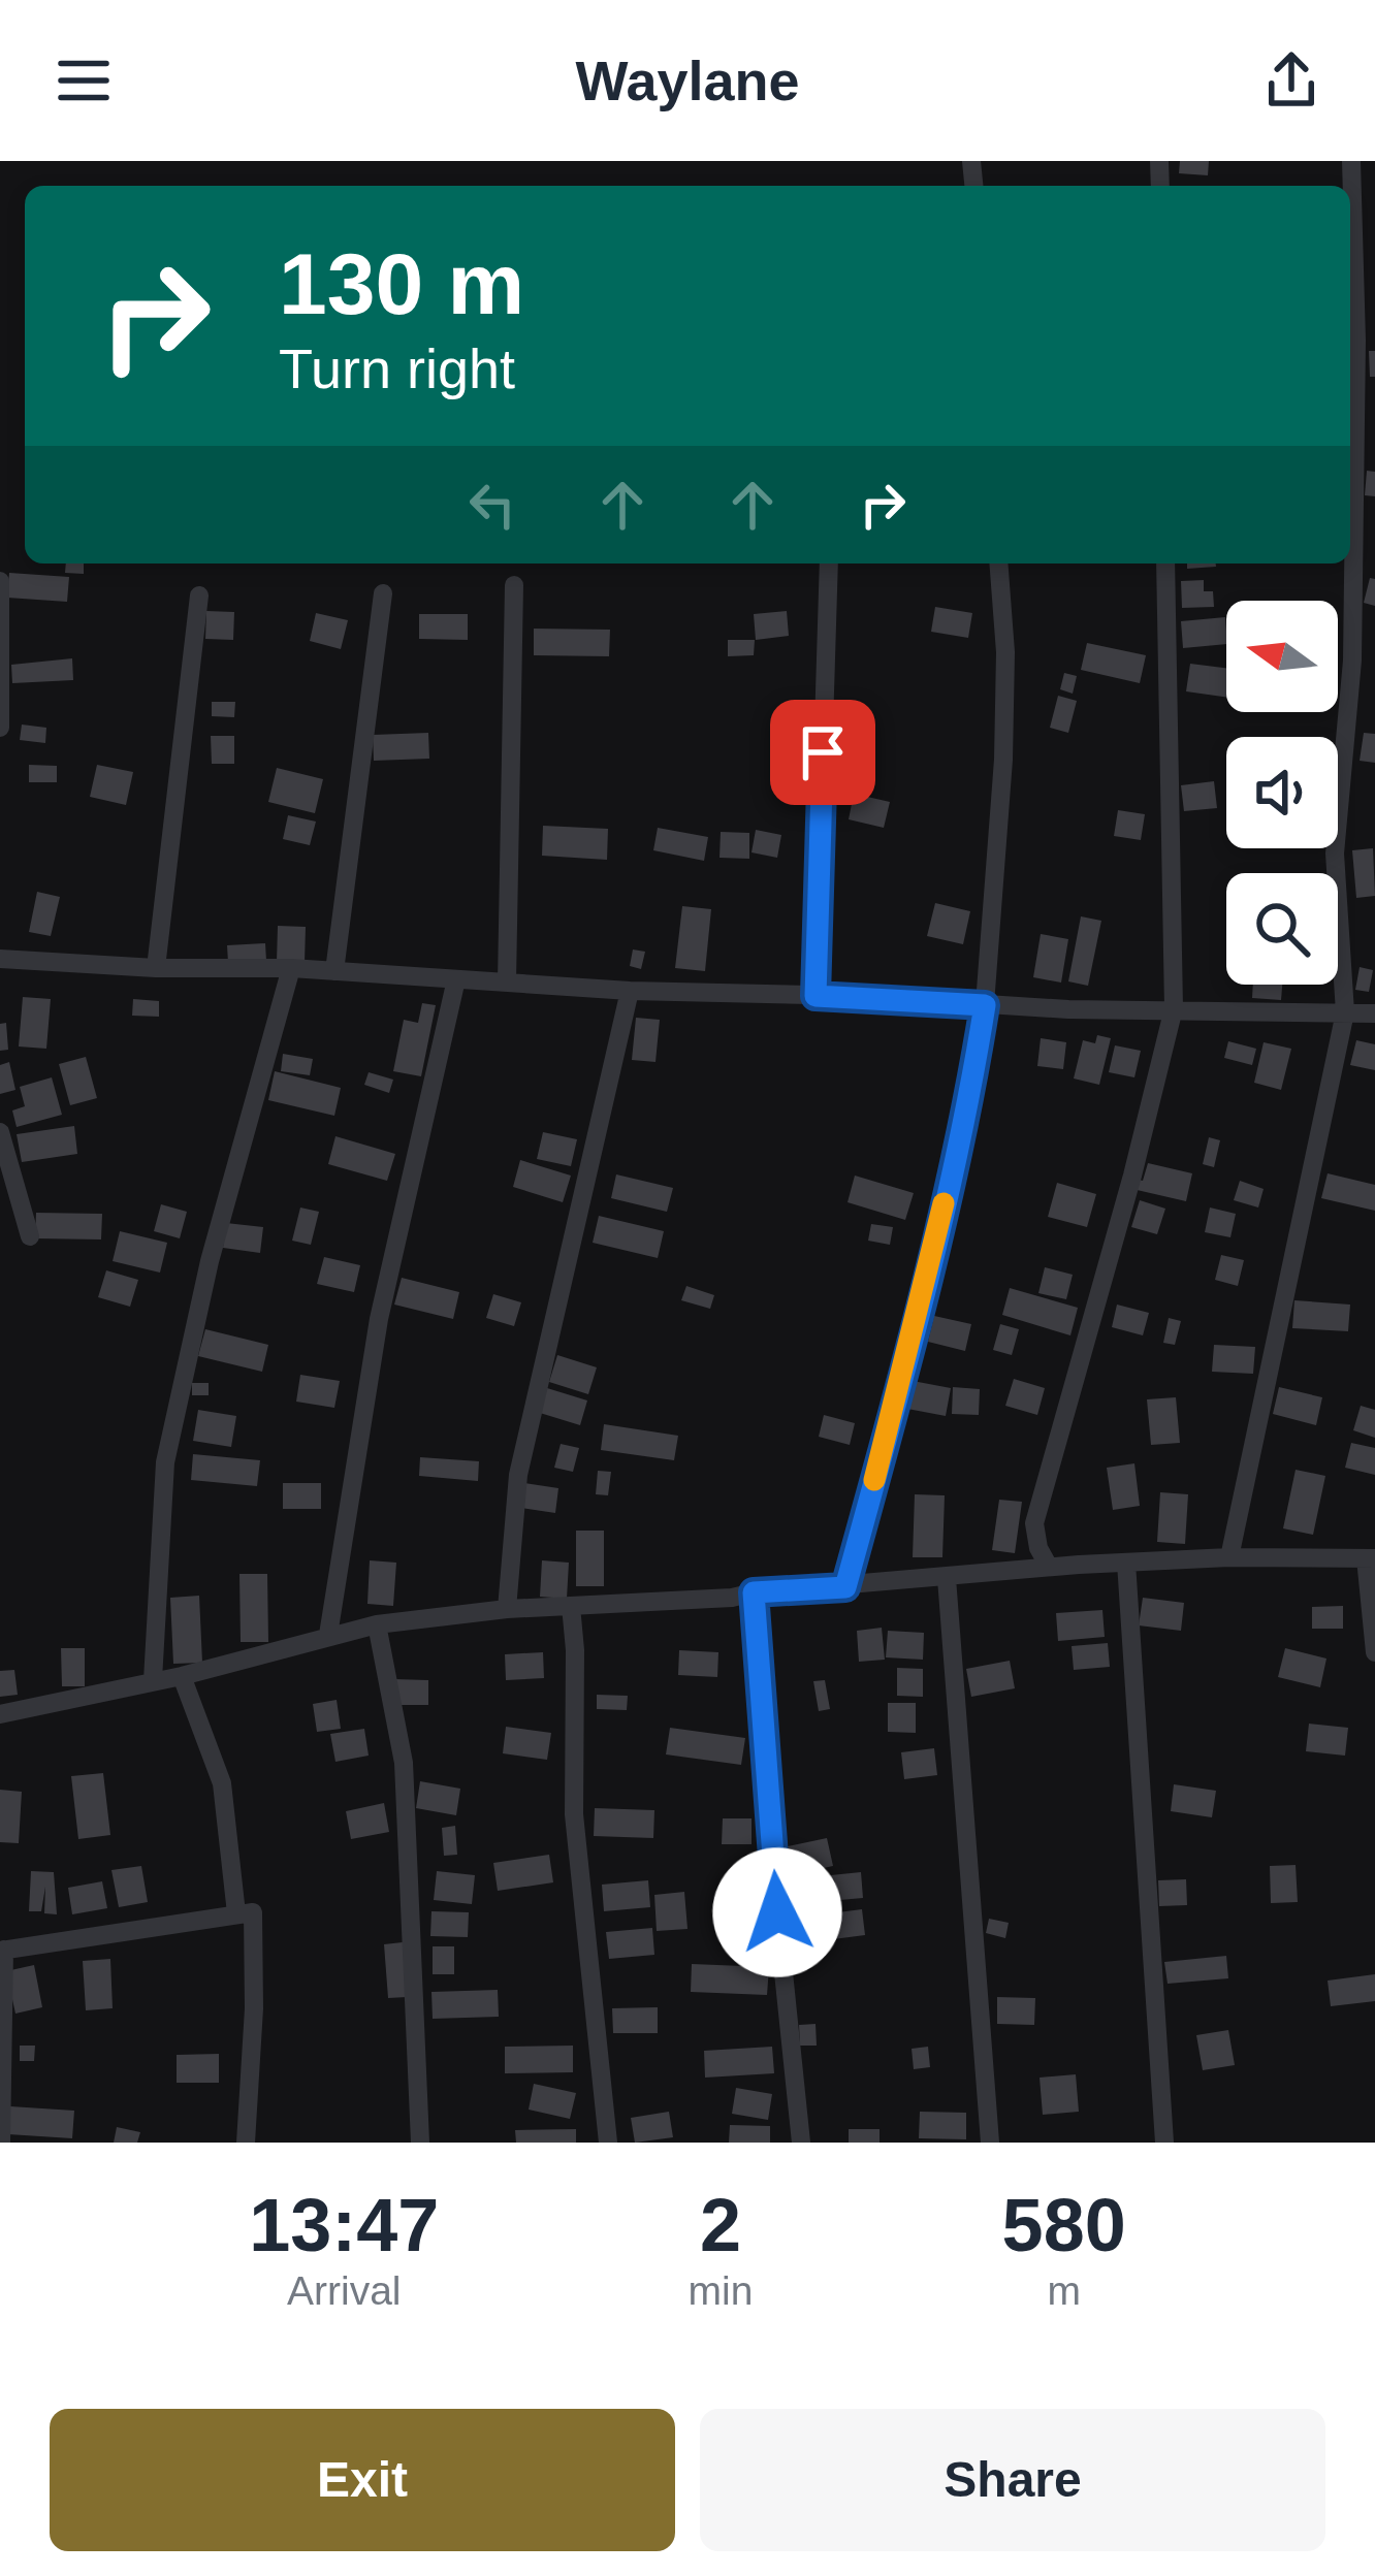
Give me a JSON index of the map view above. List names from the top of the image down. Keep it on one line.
{"north":"left","page":{"header":"Waylane","turn":["130 m","Turn right"],"eta":["13:47","Arrival","2","min","580","m"],"buttons":["Exit","Share"]}}
